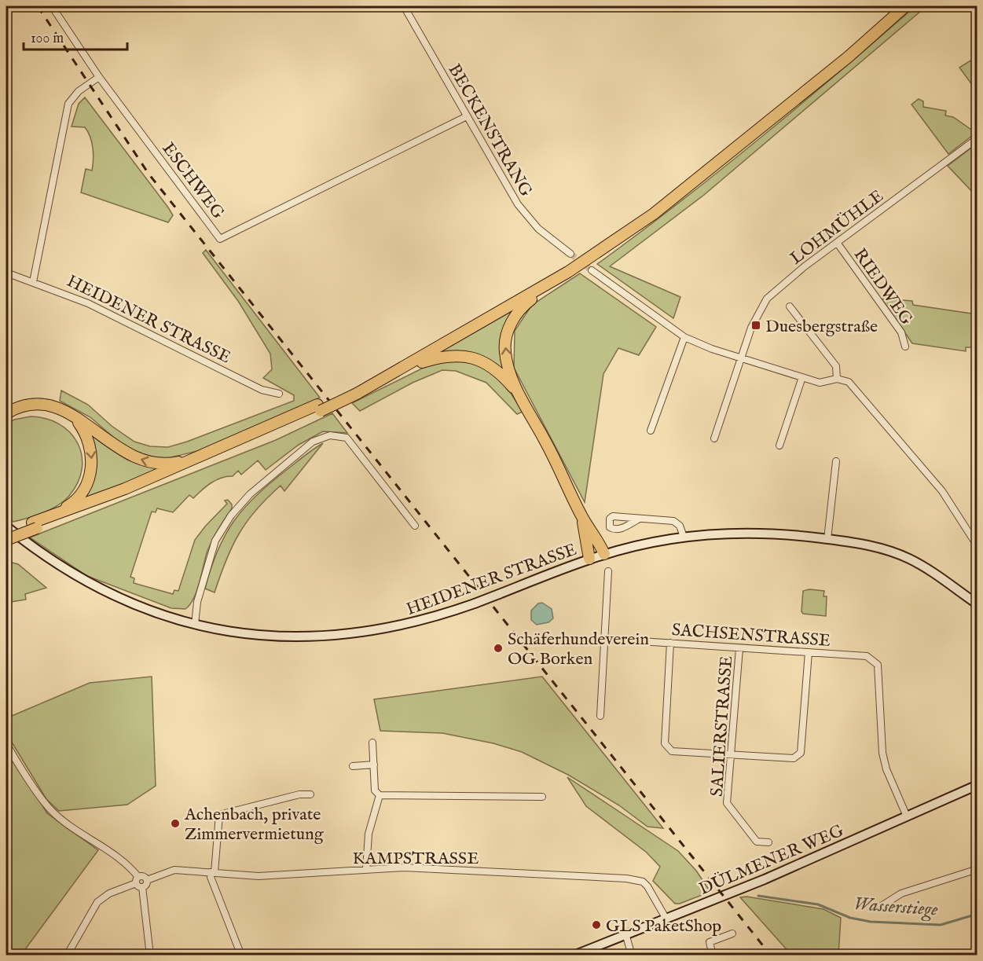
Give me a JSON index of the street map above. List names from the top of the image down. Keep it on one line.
{"streets":{"main road":["HEIDENER STRASSE","DÜLMENER WEG"],"street":["BECKENSTRANG","ESCHWEG","LOHMÜHLE","RIEDWEG","SACHSENSTRASSE","SALIERSTRASSE","KAMPSTRASSE"]},"crossings":[["BECKENSTRANG","ESCHWEG"],["LOHMÜHLE","RIEDWEG"],["SACHSENSTRASSE","SALIERSTRASSE"],["SACHSENSTRASSE","DÜLMENER WEG"],["KAMPSTRASSE","DÜLMENER WEG"]],"water":["Wasserstiege"],"places":{"transit":["Duesbergstraße"],"other":["Schäferhundeverein OG Borken","Achenbach, private Zimmervermietung","GLS PaketShop"]},"scale_bar":"100 m"}
